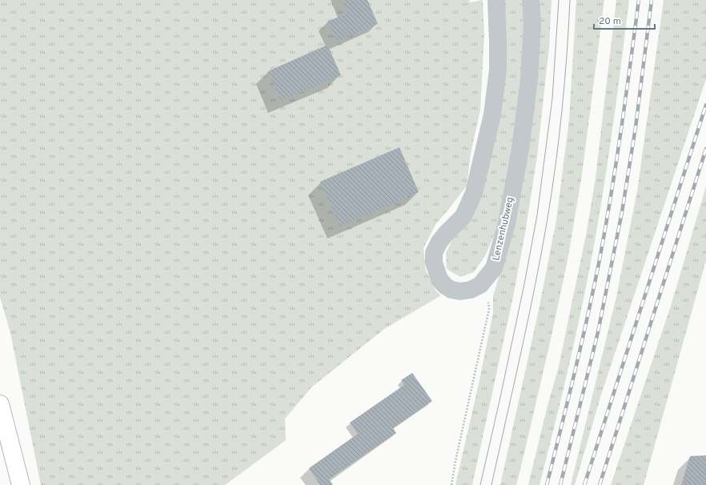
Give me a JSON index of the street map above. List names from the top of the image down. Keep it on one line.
{"streets":{"lane":["Lenzenhubweg"]},"scale_bar":"20 m"}
